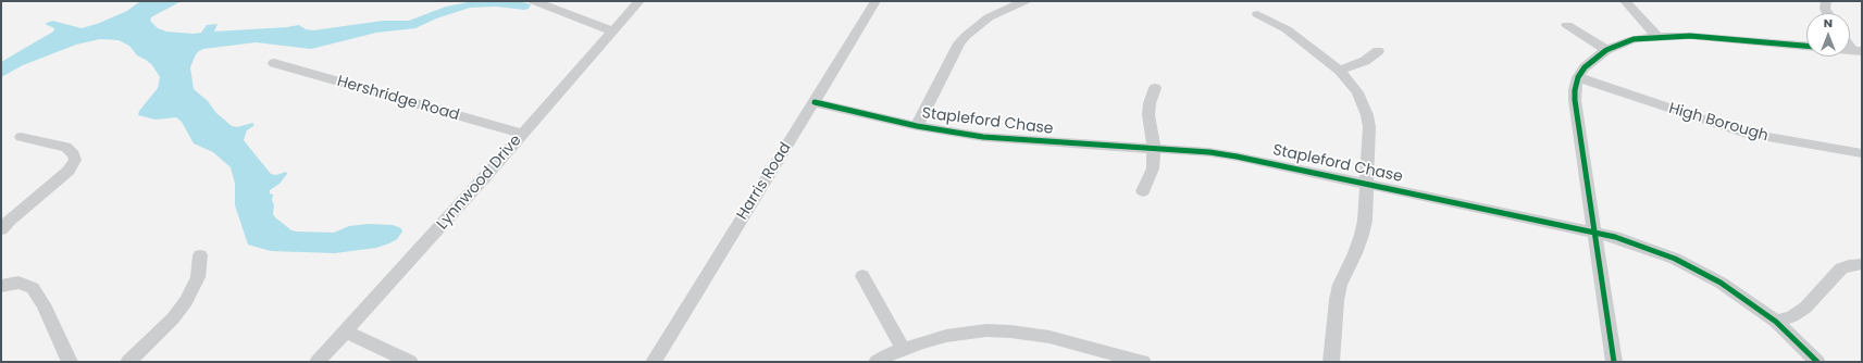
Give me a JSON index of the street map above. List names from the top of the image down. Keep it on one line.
{"streets":{"street":["Hershridge Road","Stapleford Chase","High Borough","Harris Road","Lynnwood Drive"]},"crossings":[["Hershridge Road","Lynnwood Drive"],["Stapleford Chase","Harris Road"]],"north":"top"}
